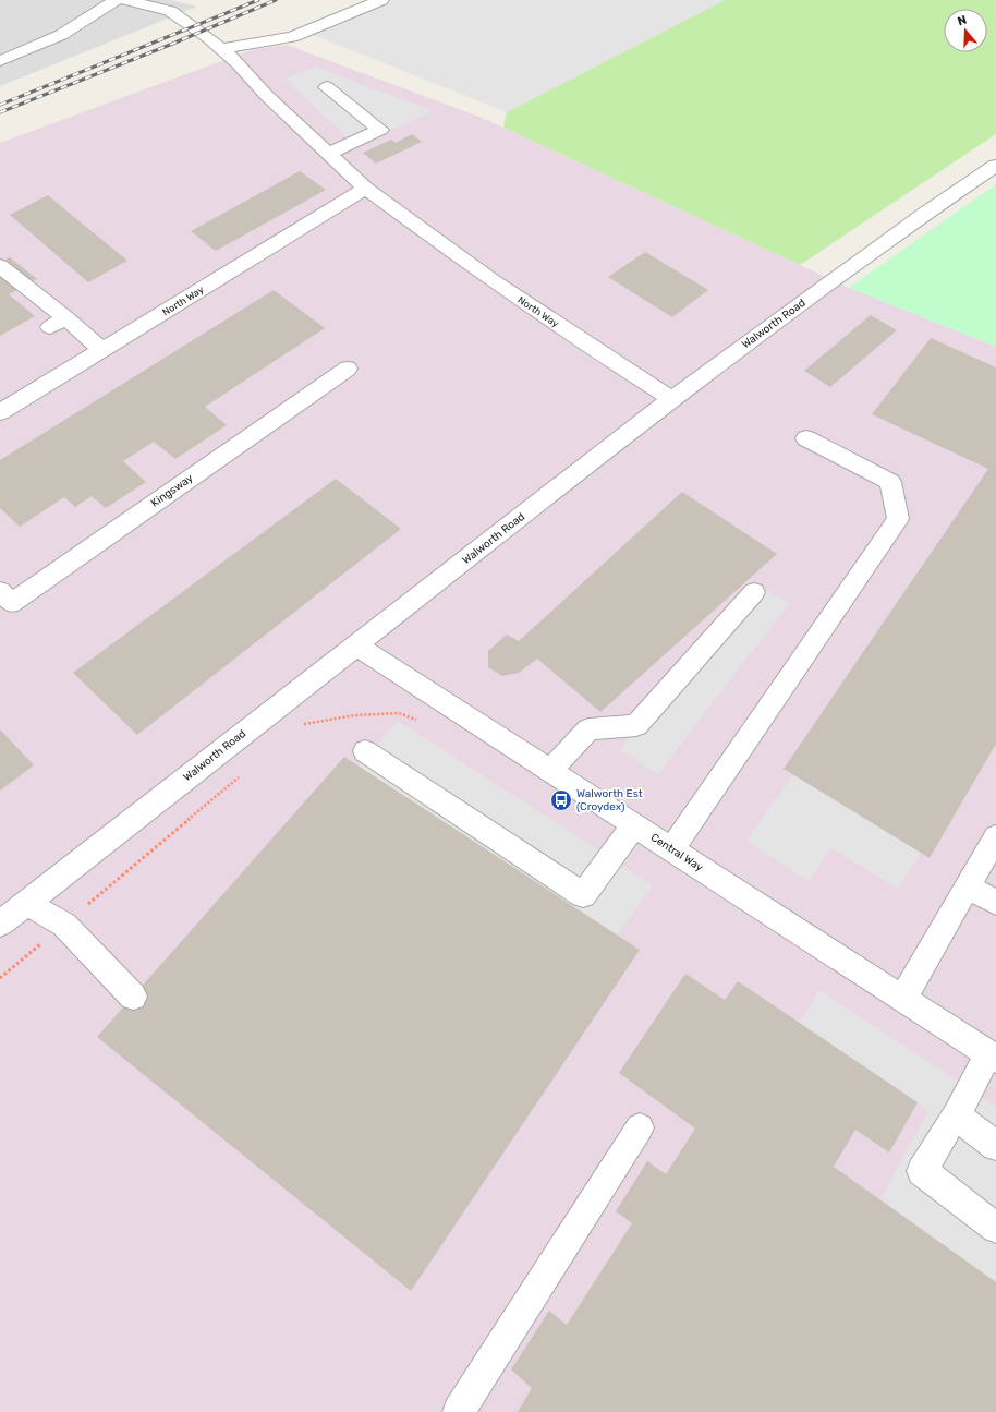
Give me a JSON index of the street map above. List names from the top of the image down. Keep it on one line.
{"streets":{"street":["North Way","Walworth Road","Kingsway","Central Way"]},"crossings":[["North Way","Walworth Road"],["Walworth Road","Central Way"]],"places":{"bus stop":["Walworth Est (Croydex)"]},"north":"top"}
